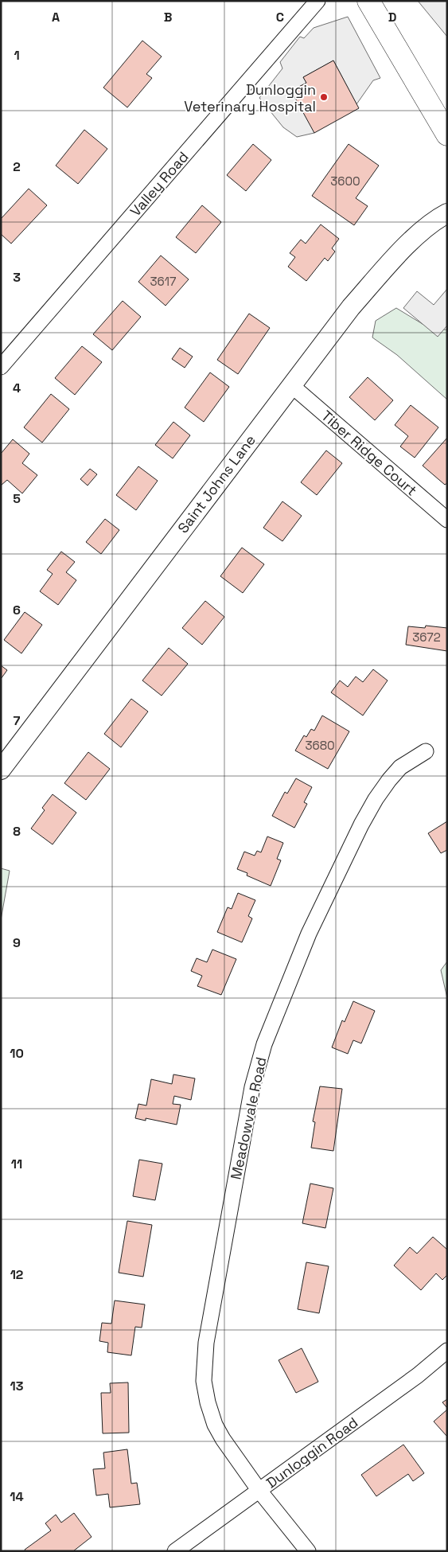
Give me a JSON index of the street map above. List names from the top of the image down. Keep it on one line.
{"streets":{"street":["Valley Road","Tiber Ridge Court","Saint Johns Lane","Meadowvale Road","Dunloggin Road"]},"crossings":[["Tiber Ridge Court","Saint Johns Lane"],["Meadowvale Road","Dunloggin Road"]],"places":["Dunloggin Veterinary Hospital"],"house_numbers":["3600","3617","3672","3680"],"grid":{"columns":["A","B","C","D"],"rows":["1","2","3","4","5","6","7","8","9","10","11","12","13","14"]}}
